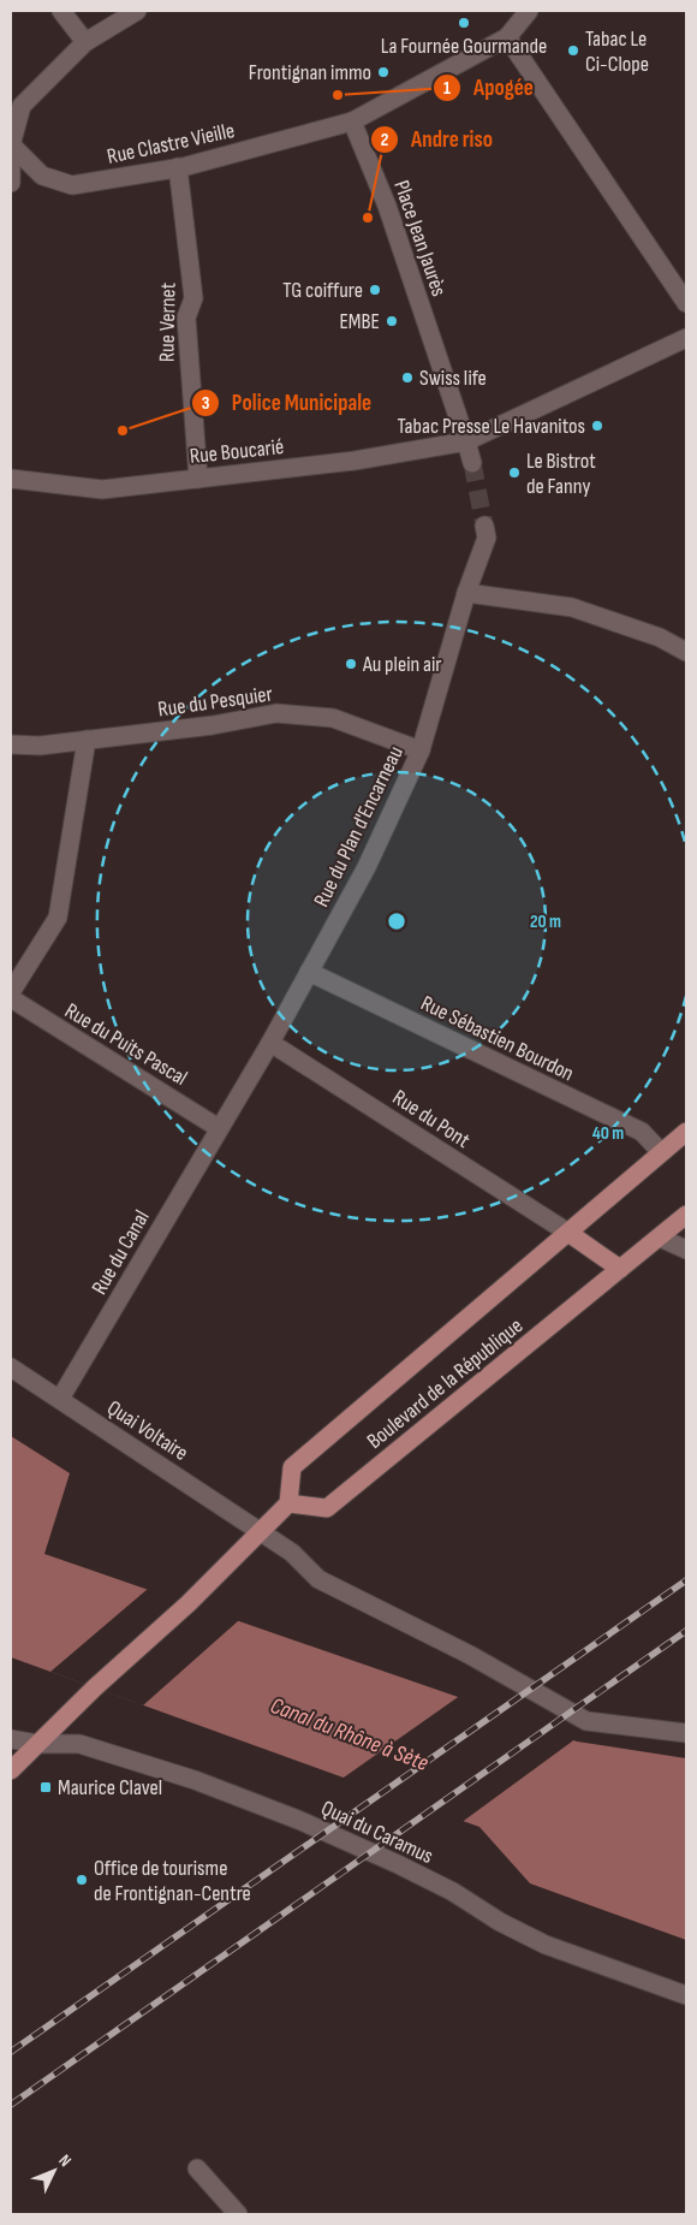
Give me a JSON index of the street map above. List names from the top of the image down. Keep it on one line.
{"streets":{"main road":["Boulevard de la République"],"street":["Rue Clastre Vieille","Place Jean Jaurès","Rue Vernet","Rue Boucarié","Rue du Pesquier","Rue du Plan d'Encarneau","Rue Sébastien Bourdon","Rue du Puits Pascal","Rue du Pont","Rue du Canal","Quai Voltaire","Quai du Caramus"]},"crossings":[["Rue Clastre Vieille","Place Jean Jaurès"],["Rue Clastre Vieille","Rue Vernet"],["Place Jean Jaurès","Rue Boucarié"],["Rue Vernet","Rue Boucarié"],["Rue du Pesquier","Rue du Plan d'Encarneau"],["Rue du Plan d'Encarneau","Rue Sébastien Bourdon"],["Rue du Plan d'Encarneau","Rue du Puits Pascal"],["Rue du Plan d'Encarneau","Rue du Pont"],["Rue du Plan d'Encarneau","Rue du Canal"],["Rue Sébastien Bourdon","Boulevard de la République"],["Rue du Puits Pascal","Rue du Canal"],["Rue du Pont","Boulevard de la République"],["Rue du Canal","Quai Voltaire"]],"water":["Canal du Rhône à Sète"],"places":{"other":["La Fournée Gourmande","Tabac Le Ci-Clope","Frontignan immo","Apogée","Andre riso","TG coiffure","EMBE","Swiss life","Tabac Presse Le Havanitos","Police Municipale","Le Bistrot de Fanny","Au plein air","Office de tourisme de Frontignan-Centre"],"transit":["Maurice Clavel"]},"north":"top right","rings":["20 m","40 m"]}
